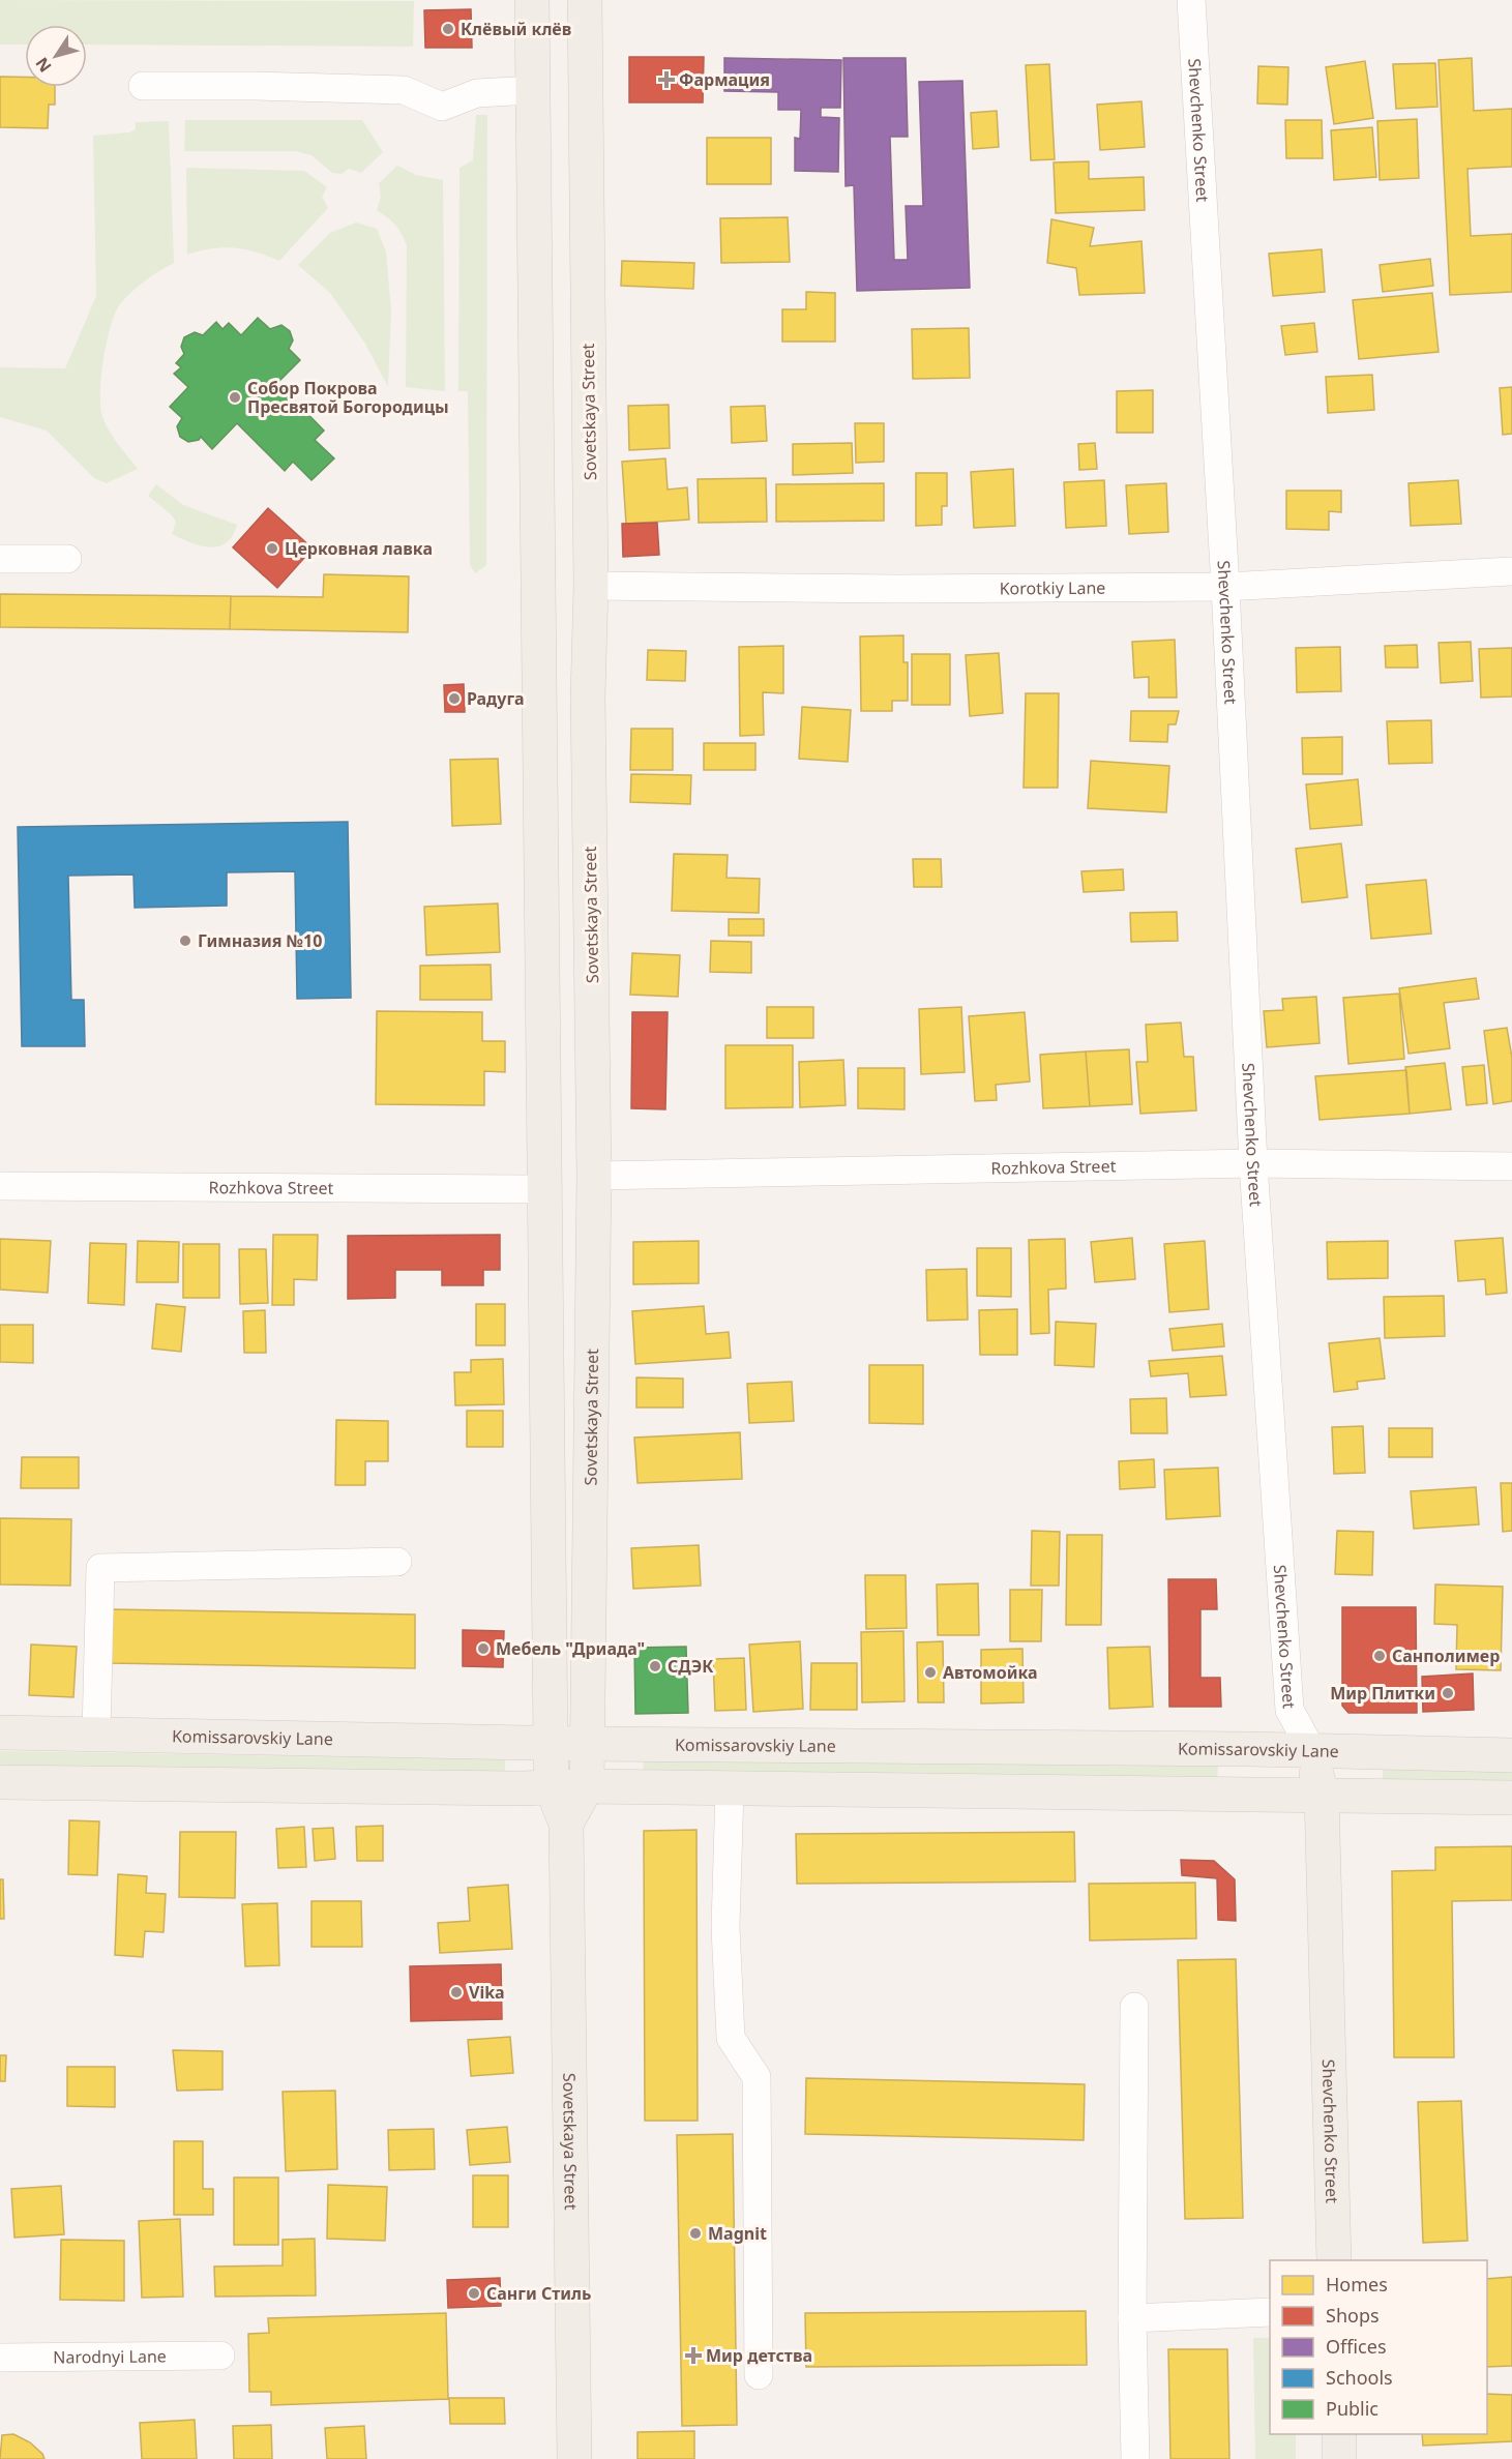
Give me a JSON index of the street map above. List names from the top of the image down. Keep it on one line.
{"streets":{"main road":["Shevchenko Street","Sovetskaya Street","Komissarovskiy Lane"],"street":["Korotkiy Lane","Rozhkova Street","Narodnyi Lane"]},"crossings":[["Shevchenko Street","Korotkiy Lane"],["Shevchenko Street","Rozhkova Street"],["Shevchenko Street","Komissarovskiy Lane"],["Sovetskaya Street","Korotkiy Lane"],["Sovetskaya Street","Rozhkova Street"],["Sovetskaya Street","Komissarovskiy Lane"]],"places":{"other":["Клёвый клёв","Собор Покрова Пресвятой Богородицы","Церковная лавка","Радуга","Гимназия №10","Мебель \"Дриада\"","Санполимер","СДЭК","Автомойка","Мир Плитки","Vika","Magnit","Санги Стиль"],"health":["Фармация","Мир детства"]},"legend":["Homes","Shops","Offices","Schools","Public"],"north":"bottom left"}
